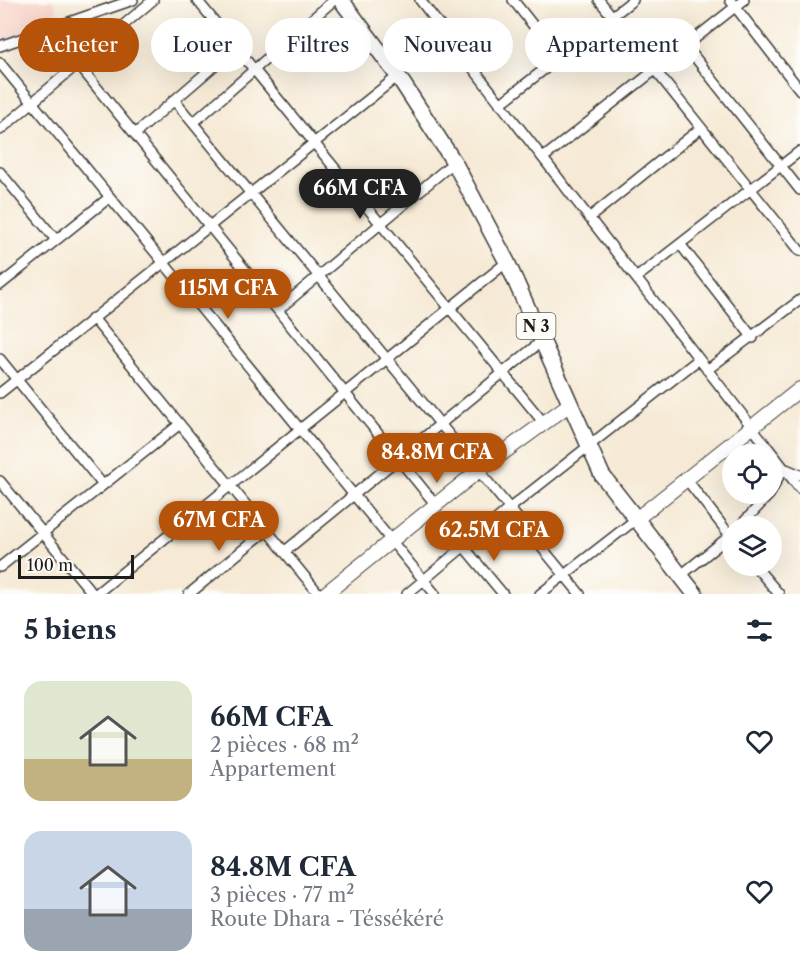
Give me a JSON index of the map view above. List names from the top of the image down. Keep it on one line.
{"streets":{"main road":["N 3"]},"scale_bar":"100 m","page":{"chip":["Acheter","Louer","Filtres","Nouveau","Appartement"],"price":["66M CFA","115M CFA","84.8M CFA","67M CFA","62.5M CFA"],"scale":"100 m","heading":"5 biens","list":[{"name":"66M CFA","note":"2 pièces · 68 m² · Appartement"},{"name":"84.8M CFA","note":"3 pièces · 77 m² · Route Dhara - Téssékéré"}]}}
